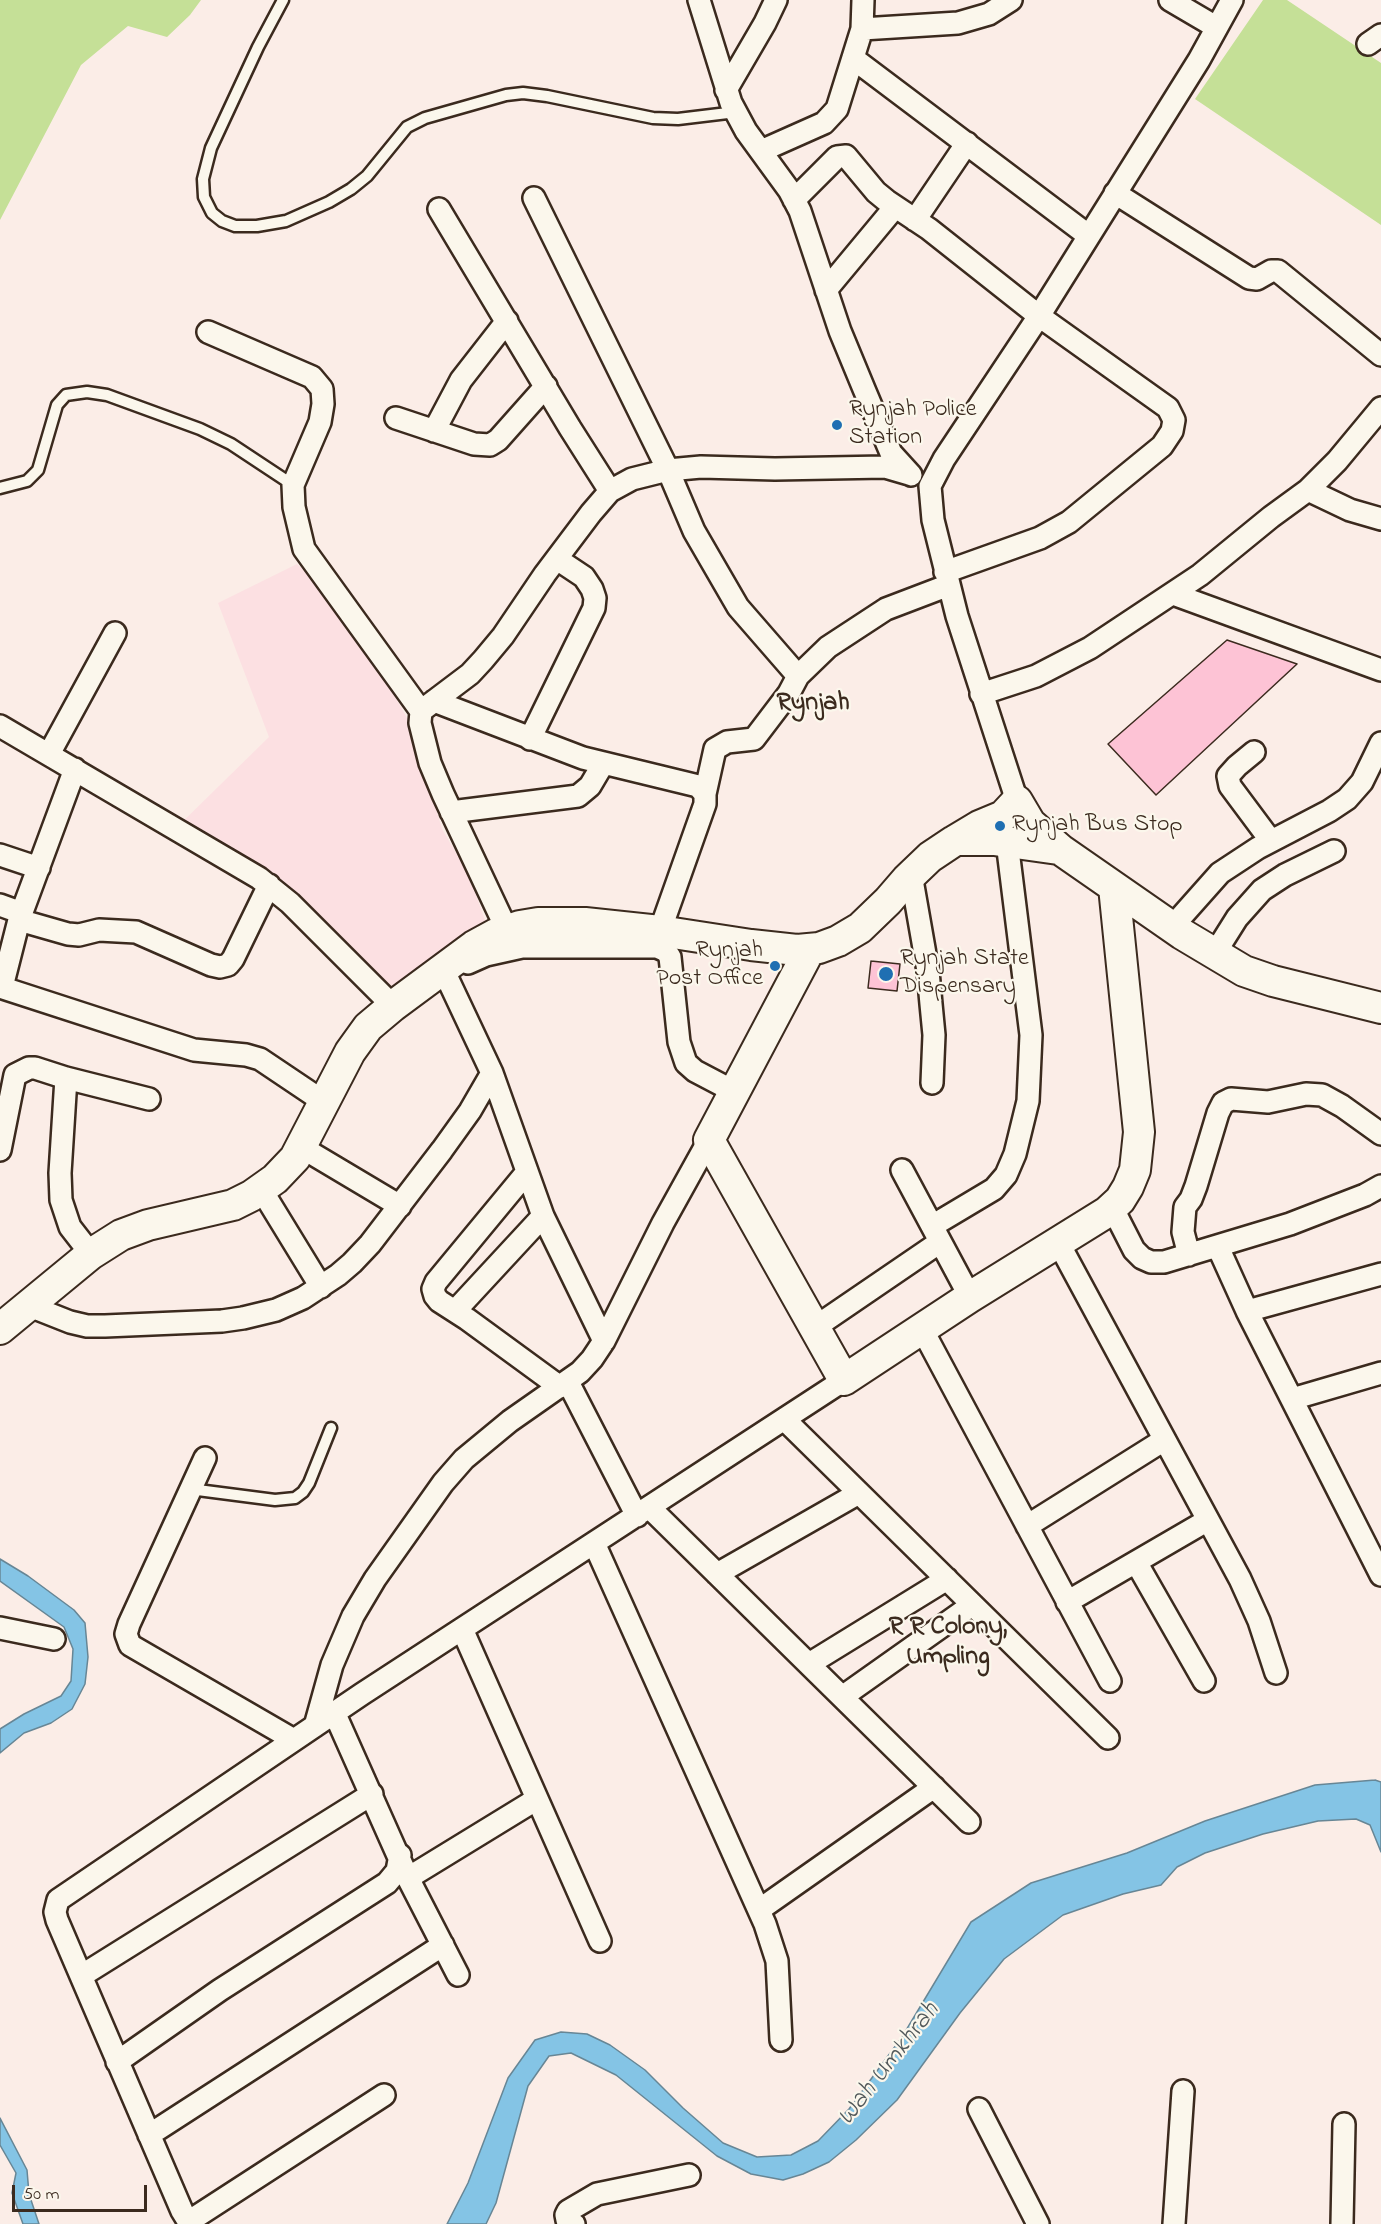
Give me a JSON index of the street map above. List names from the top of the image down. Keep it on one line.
{"districts":["Rynjah","R R Colony, Umpling"],"water":["Wah Umkhrah"],"places":["Rynjah Police Station","Rynjah Bus Stop","Rynjah Post Office","Rynjah State Dispensary"],"scale_bar":"50 m"}
